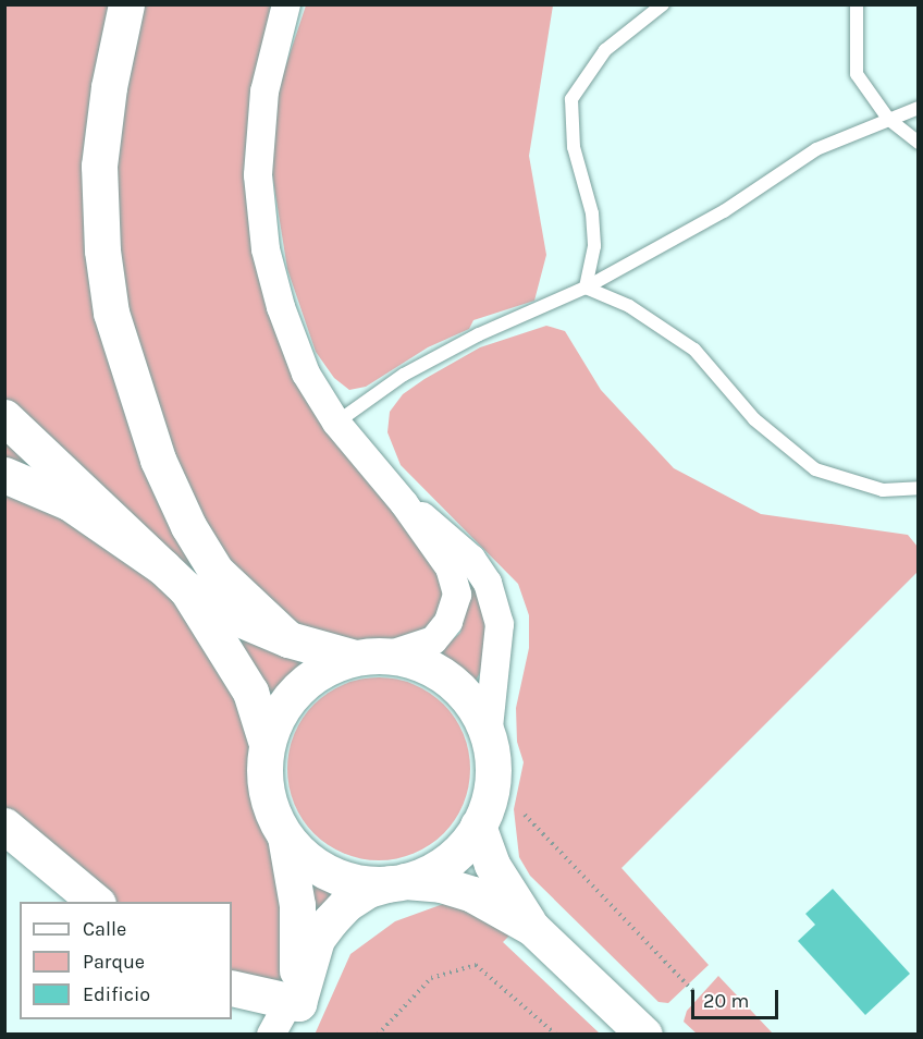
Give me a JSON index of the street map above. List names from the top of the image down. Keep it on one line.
{"legend":["Calle","Parque","Edificio"],"scale_bar":"20 m"}
